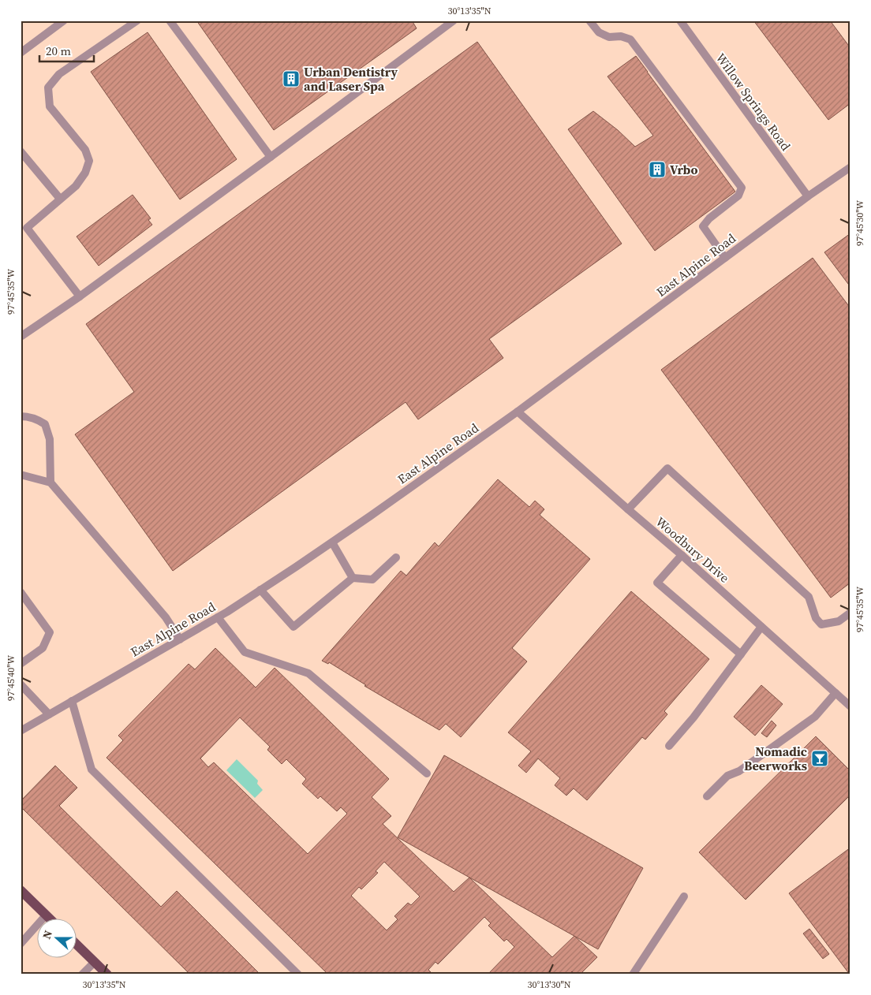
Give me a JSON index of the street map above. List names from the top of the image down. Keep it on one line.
{"streets":{"street":["Willow Springs Road","East Alpine Road","Woodbury Drive"]},"crossings":[["Willow Springs Road","East Alpine Road"],["East Alpine Road","Woodbury Drive"]],"places":{"building":["Urban Dentistry and Laser Spa","Vrbo"],"bar":["Nomadic Beerworks"]},"scale_bar":"20 m","north":"left","coordinates":["30°13'35\"N","97°45'30\"W","97°45'35\"W","97°45'40\"W","30°13'30\"N"]}
